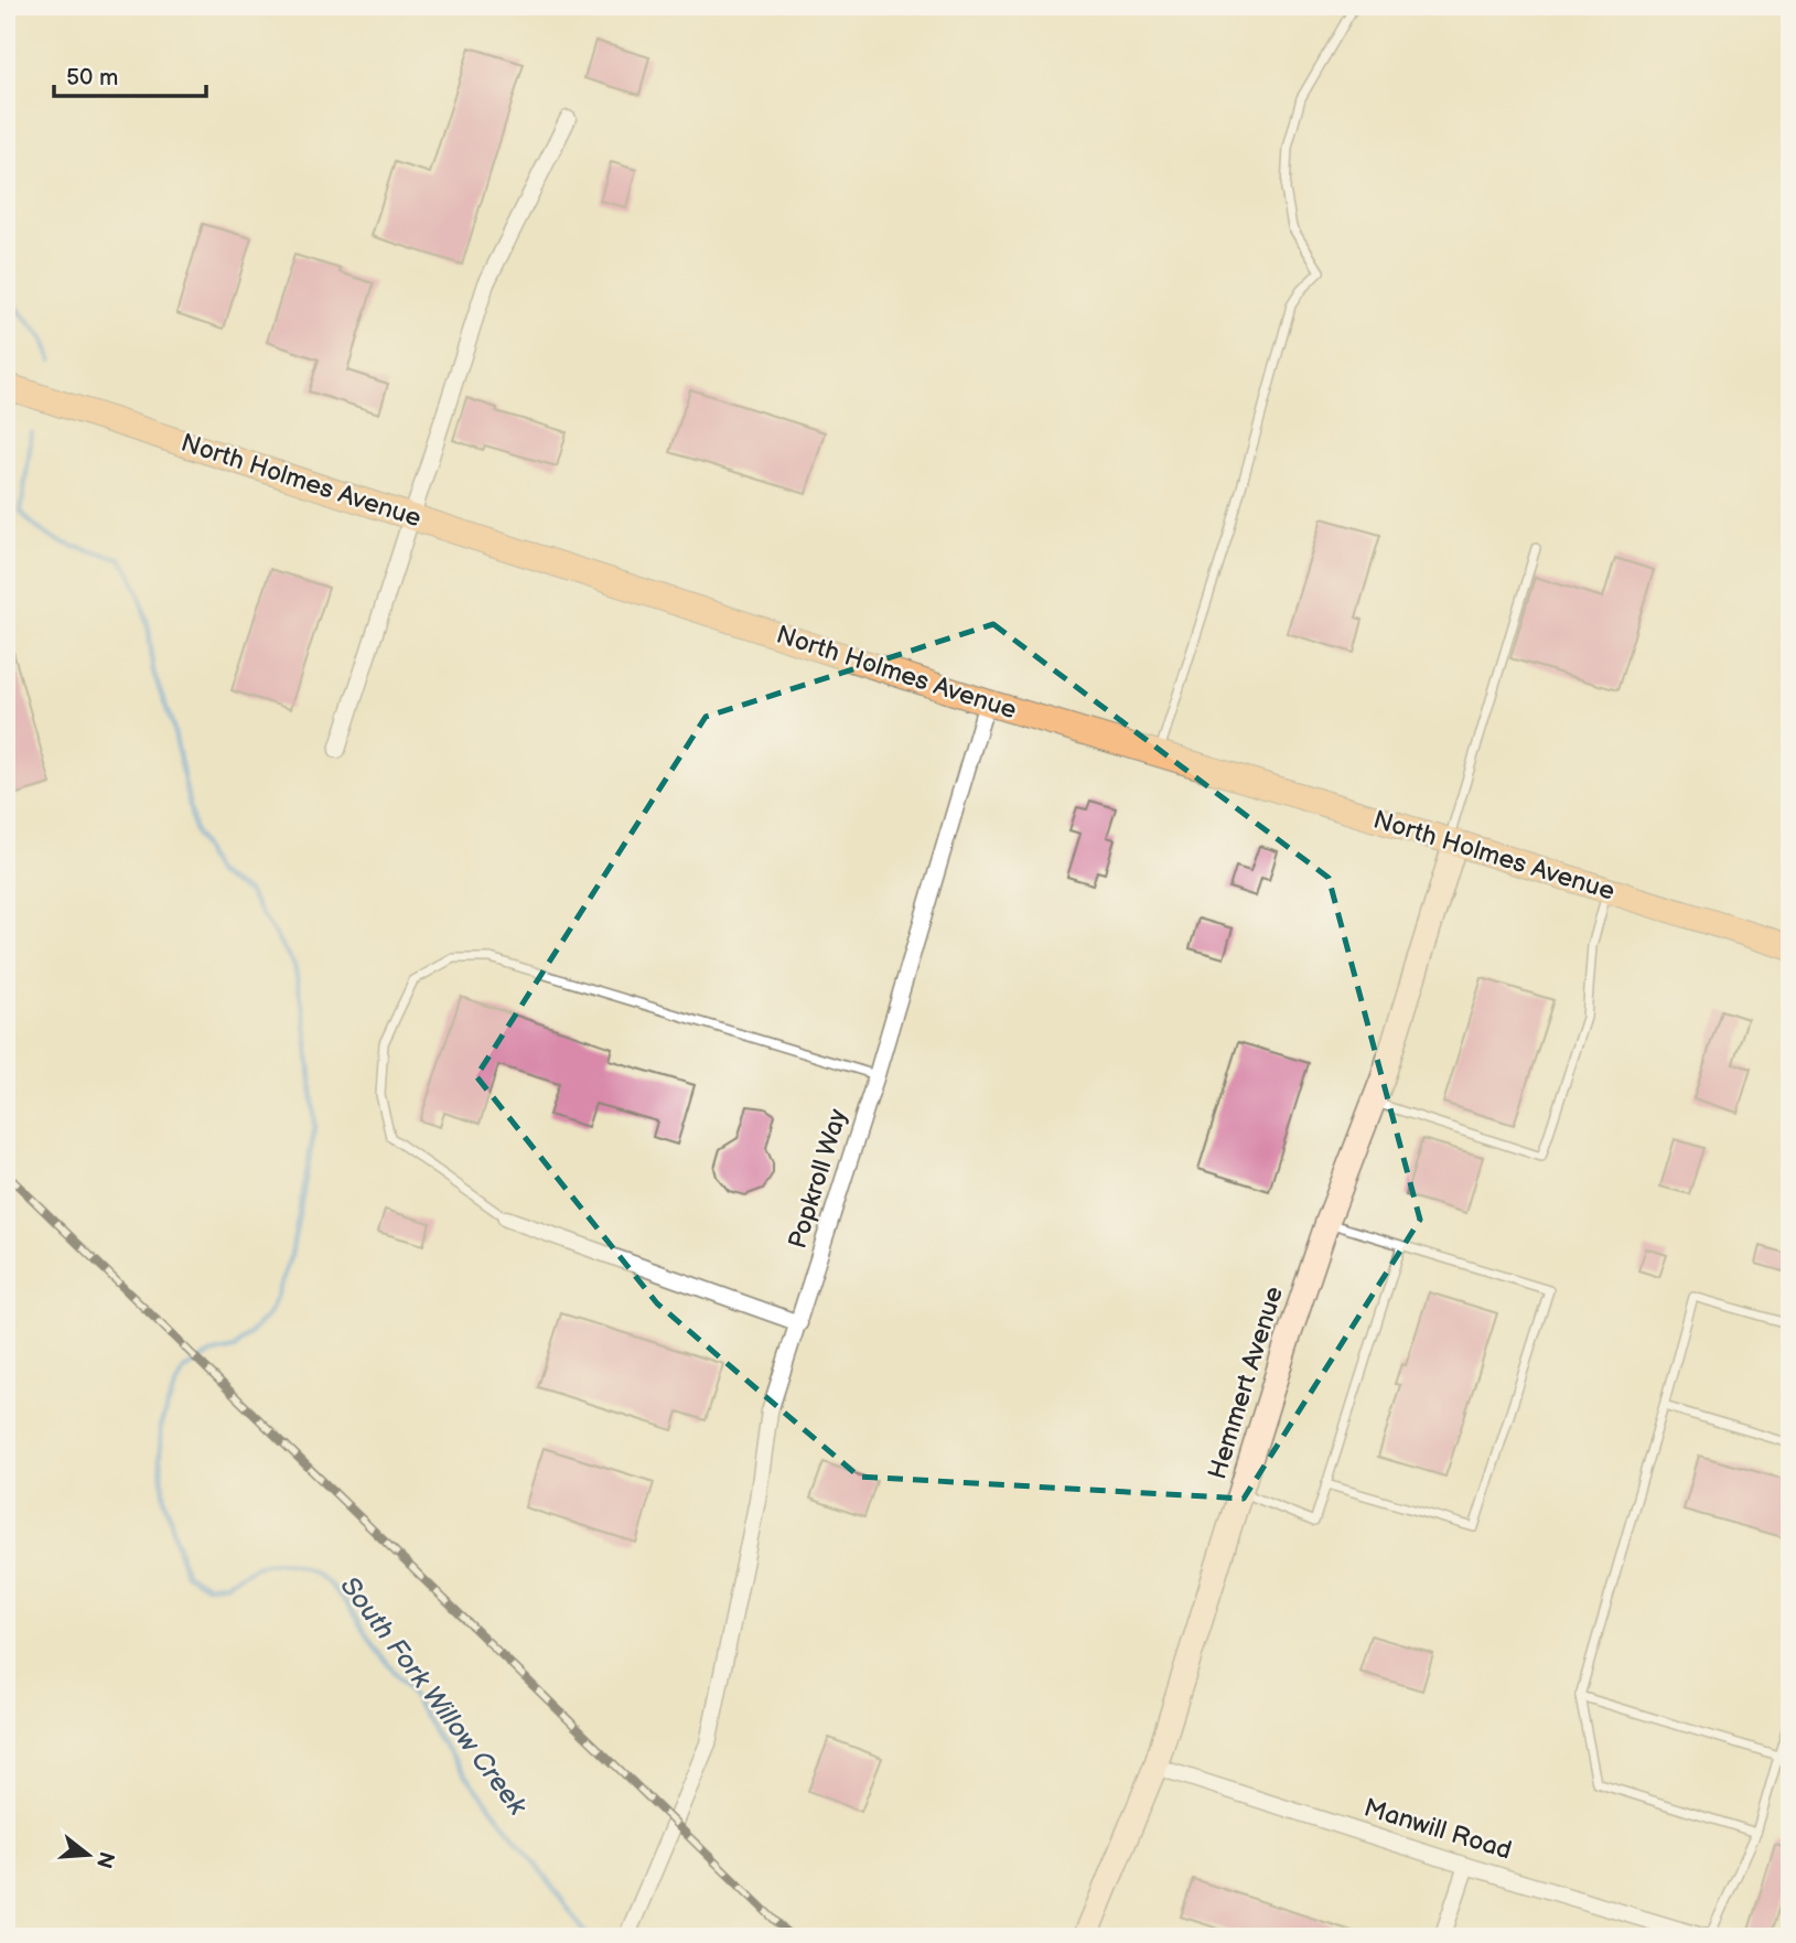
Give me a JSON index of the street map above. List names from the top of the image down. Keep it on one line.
{"streets":{"main road":["North Holmes Avenue"],"street":["Popkroll Way","Hemmert Avenue","Manwill Road"]},"crossings":[["North Holmes Avenue","Popkroll Way"],["North Holmes Avenue","Hemmert Avenue"],["Hemmert Avenue","Manwill Road"]],"water":["South Fork Willow Creek"],"scale_bar":"50 m","north":"right"}
